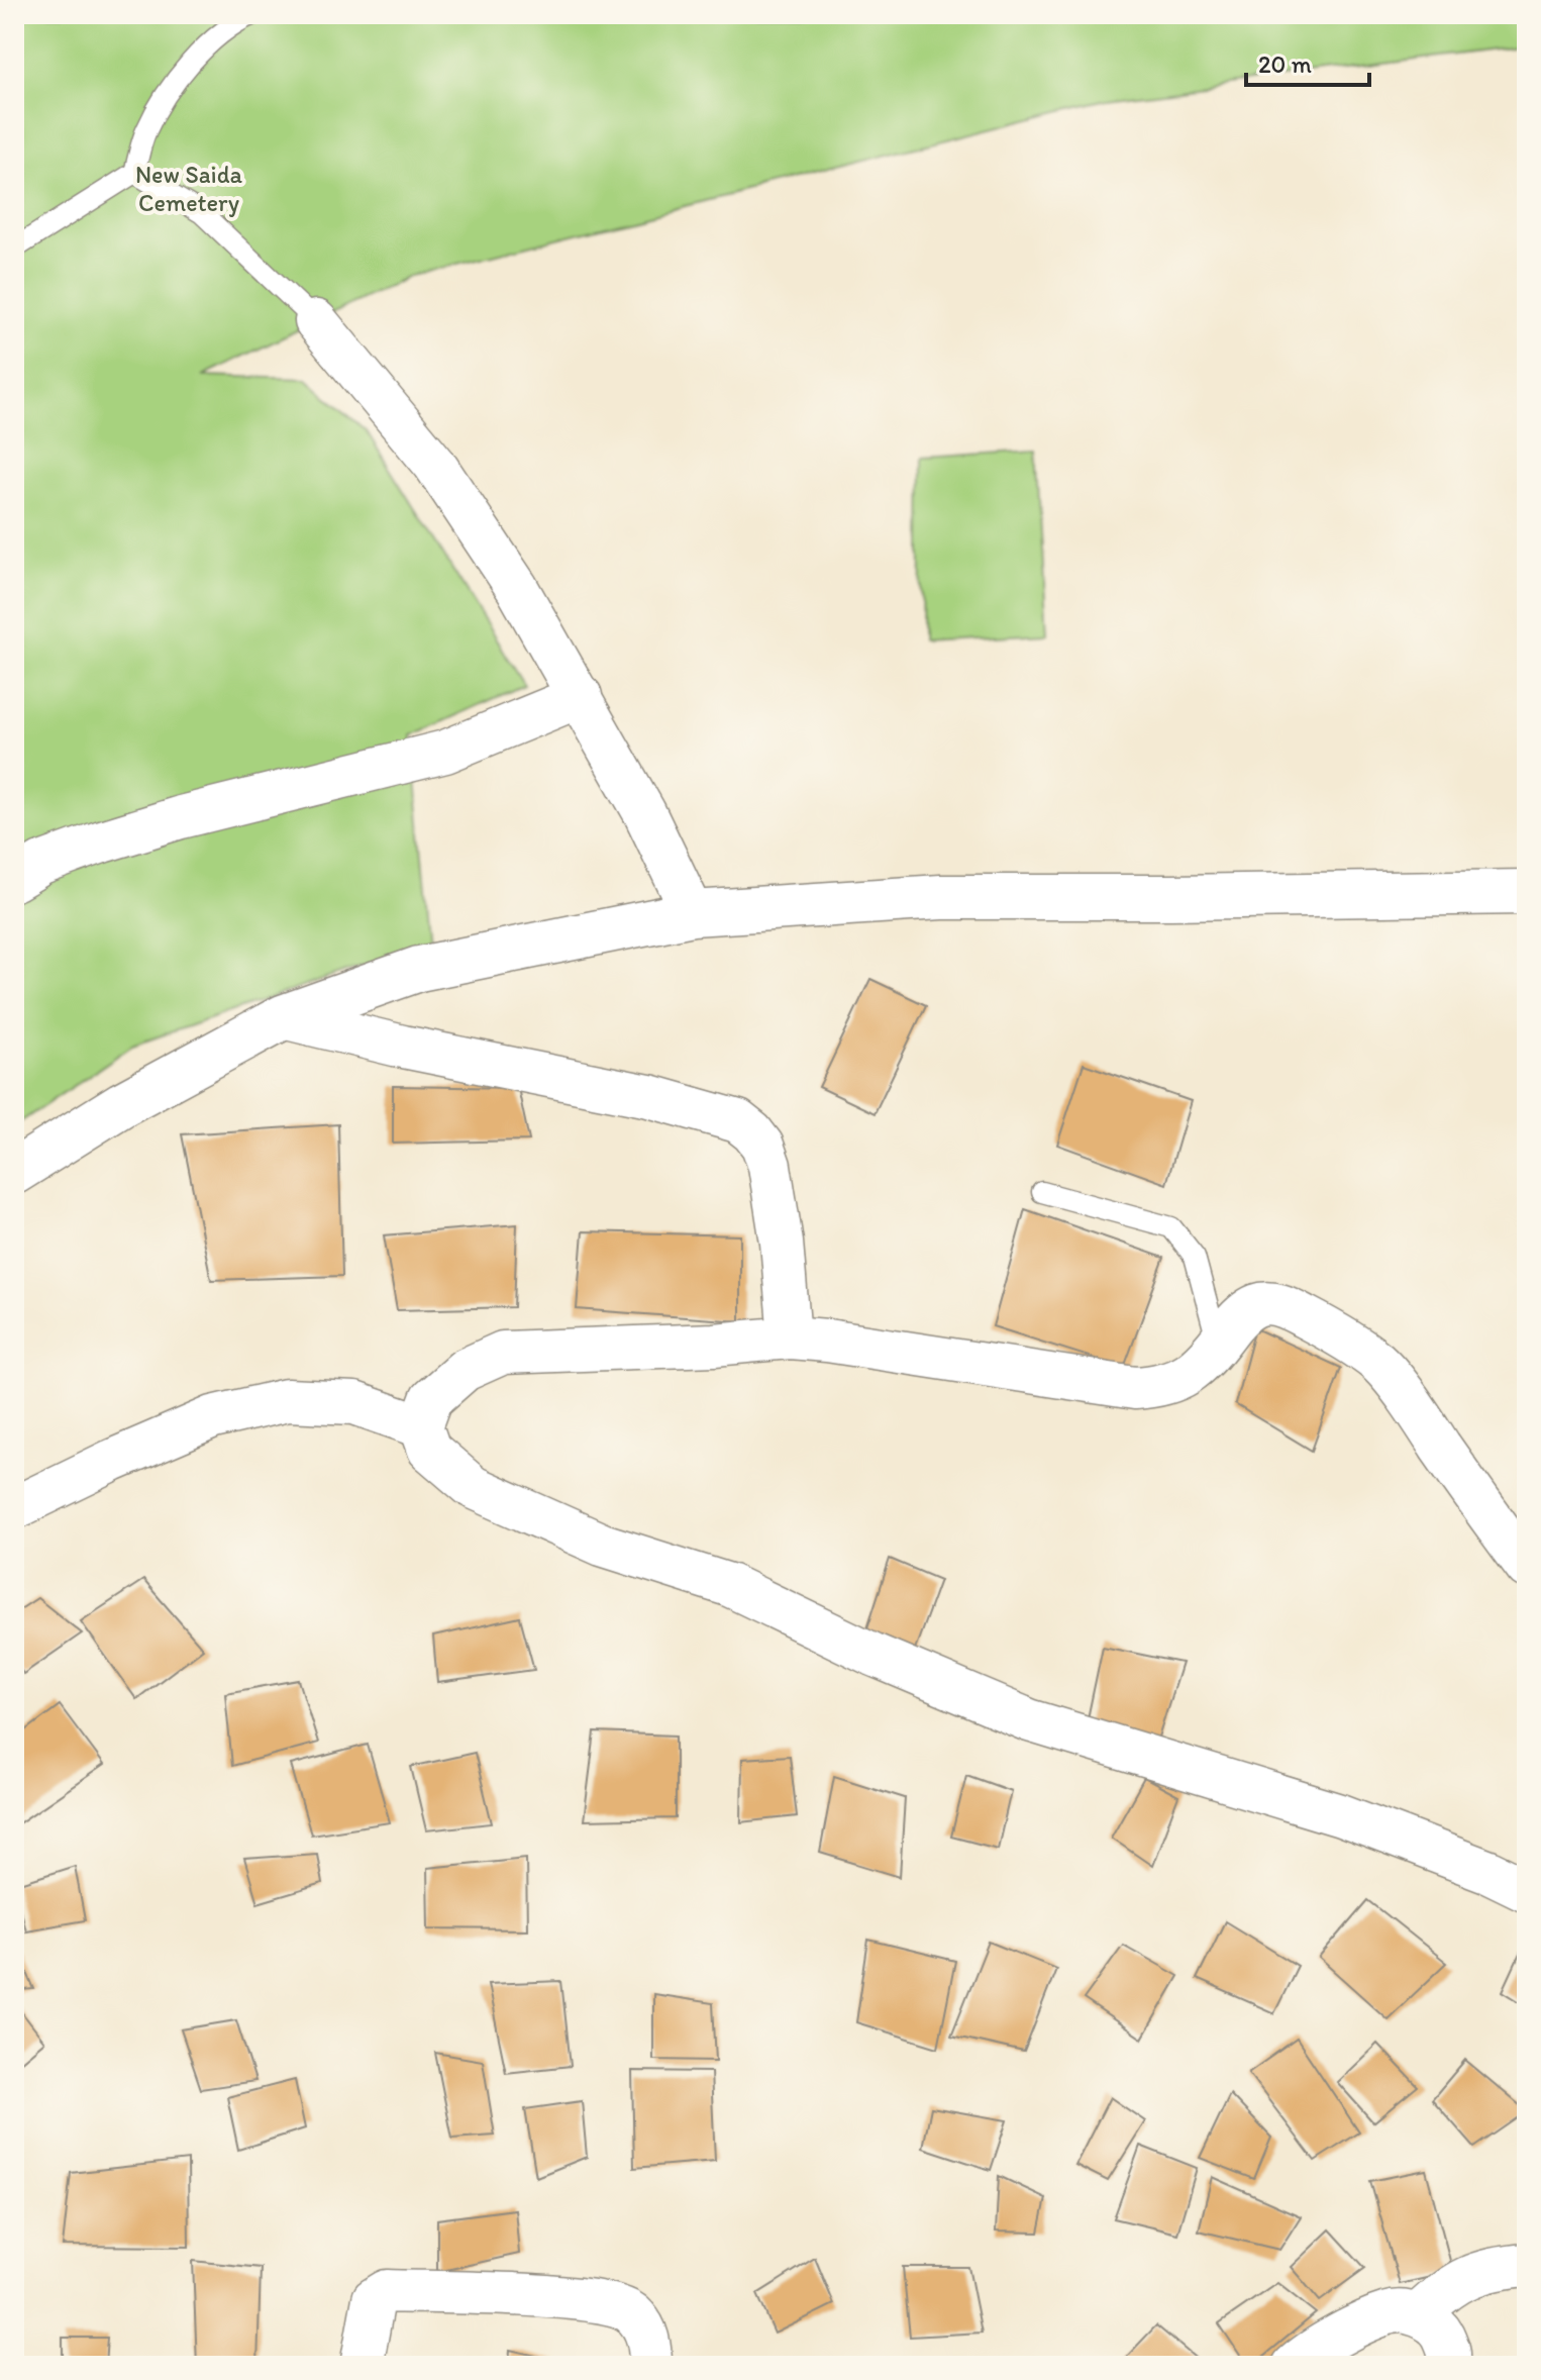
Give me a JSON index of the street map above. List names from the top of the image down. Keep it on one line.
{"parks":["New Saida Cemetery"],"scale_bar":"20 m"}
